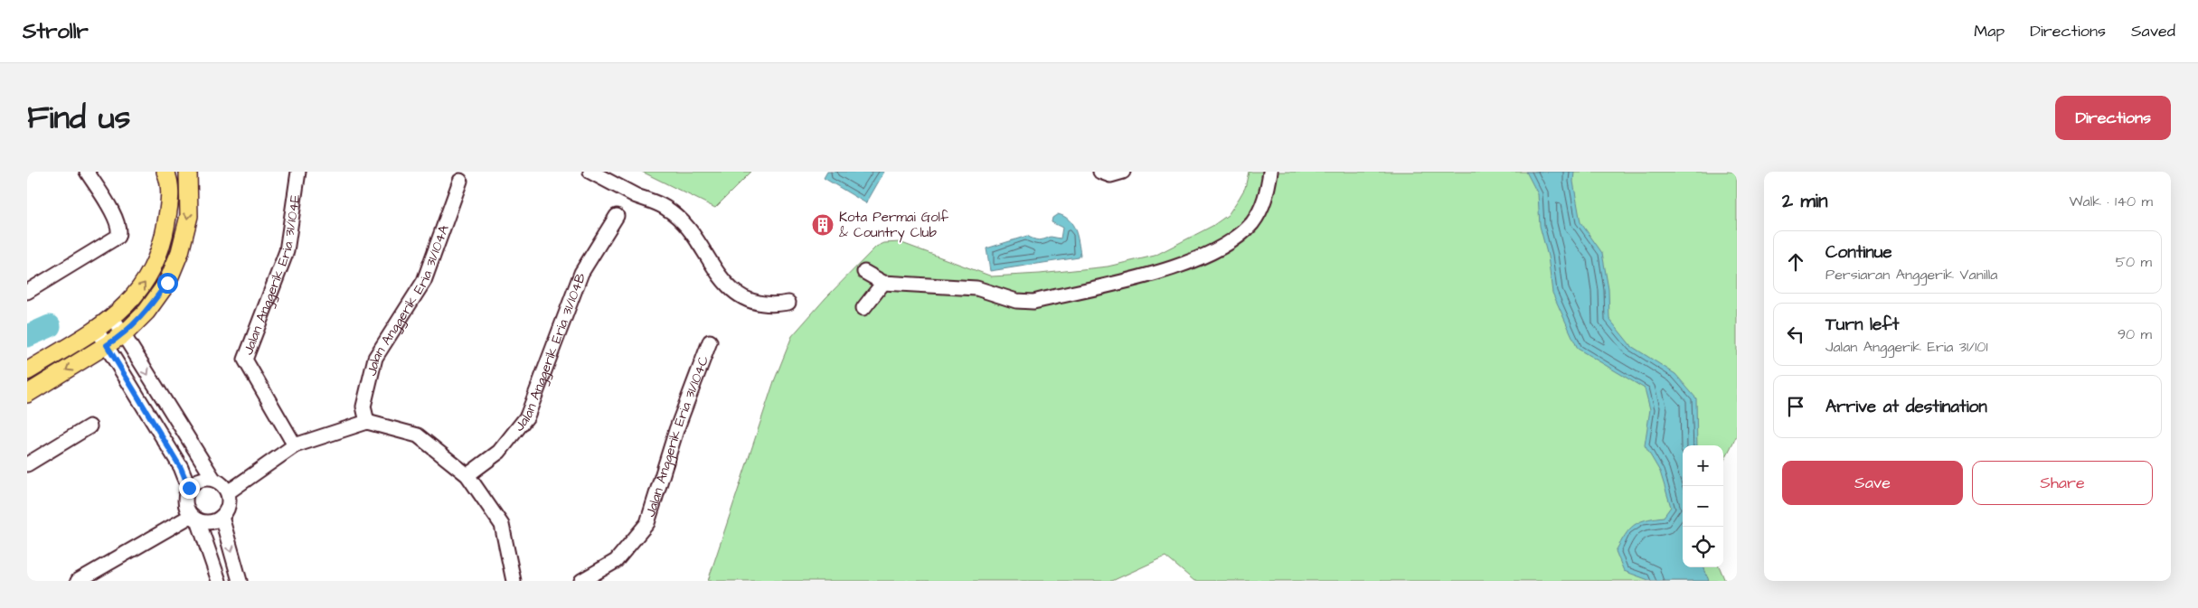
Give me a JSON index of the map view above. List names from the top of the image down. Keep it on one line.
{"streets":{"street":["Jalan Anggerik Eria 31/104E","Jalan Anggerik Eria 31/104A","Jalan Anggerik Eria 31/104B","Jalan Anggerik Eria 31/104C"]},"places":{"building":["Kota Permai Golf & Country Club"]},"page":{"header":"Strollr","nav":["Map","Directions","Saved"],"title":"Find us","buttons":["Directions",["Save","Share"]],"heading":["2 min","Walk · 140 m"],"list":[["Continue","Persiaran Anggerik Vanilla","50 m"],["Turn left","Jalan Anggerik Eria 31/101","90 m"],"Arrive at destination"],"map_buttons":["+","−"]}}
